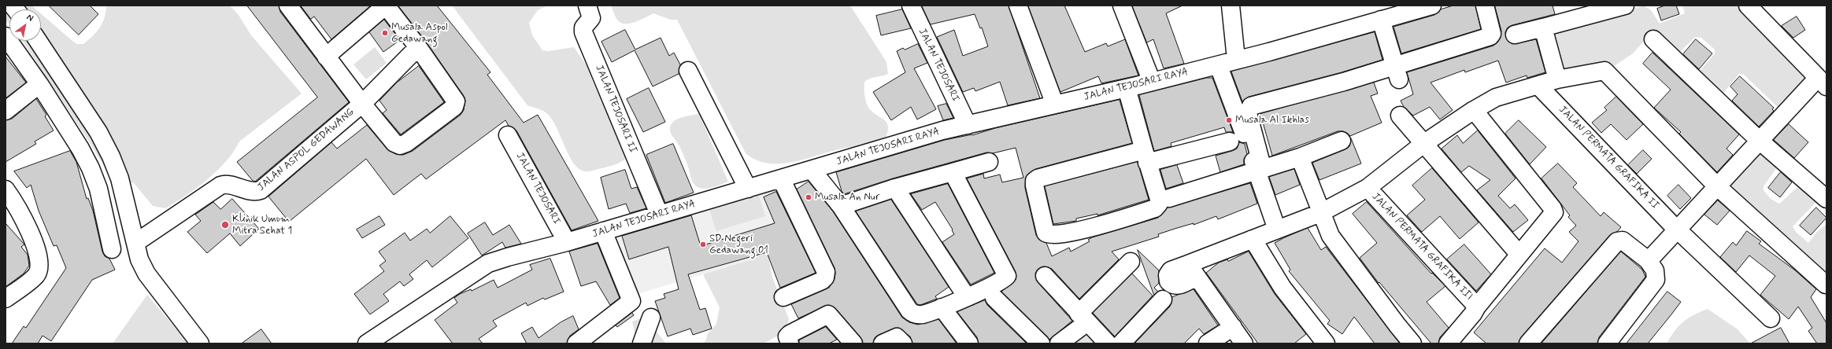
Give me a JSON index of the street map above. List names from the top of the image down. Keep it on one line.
{"streets":{"street":["JALAN TEJOSARI","JALAN TEJOSARI RAYA","JALAN TEJOSARI II","JALAN ASPOL GEDAWANG","JALAN PERMATA GRAFIKA II","JALAN PERMATA GRAFIKA III"]},"crossings":[["JALAN TEJOSARI","JALAN TEJOSARI RAYA"],["JALAN TEJOSARI RAYA","JALAN TEJOSARI II"],["JALAN PERMATA GRAFIKA II","JALAN PERMATA GRAFIKA III"]],"places":["Musala Aspol Gedawang","Musala Al Ikhlas","Musala An Nur","Klinik Umum Mitra Sehat 1","SD Negeri Gedawang 01"],"north":"top right"}
